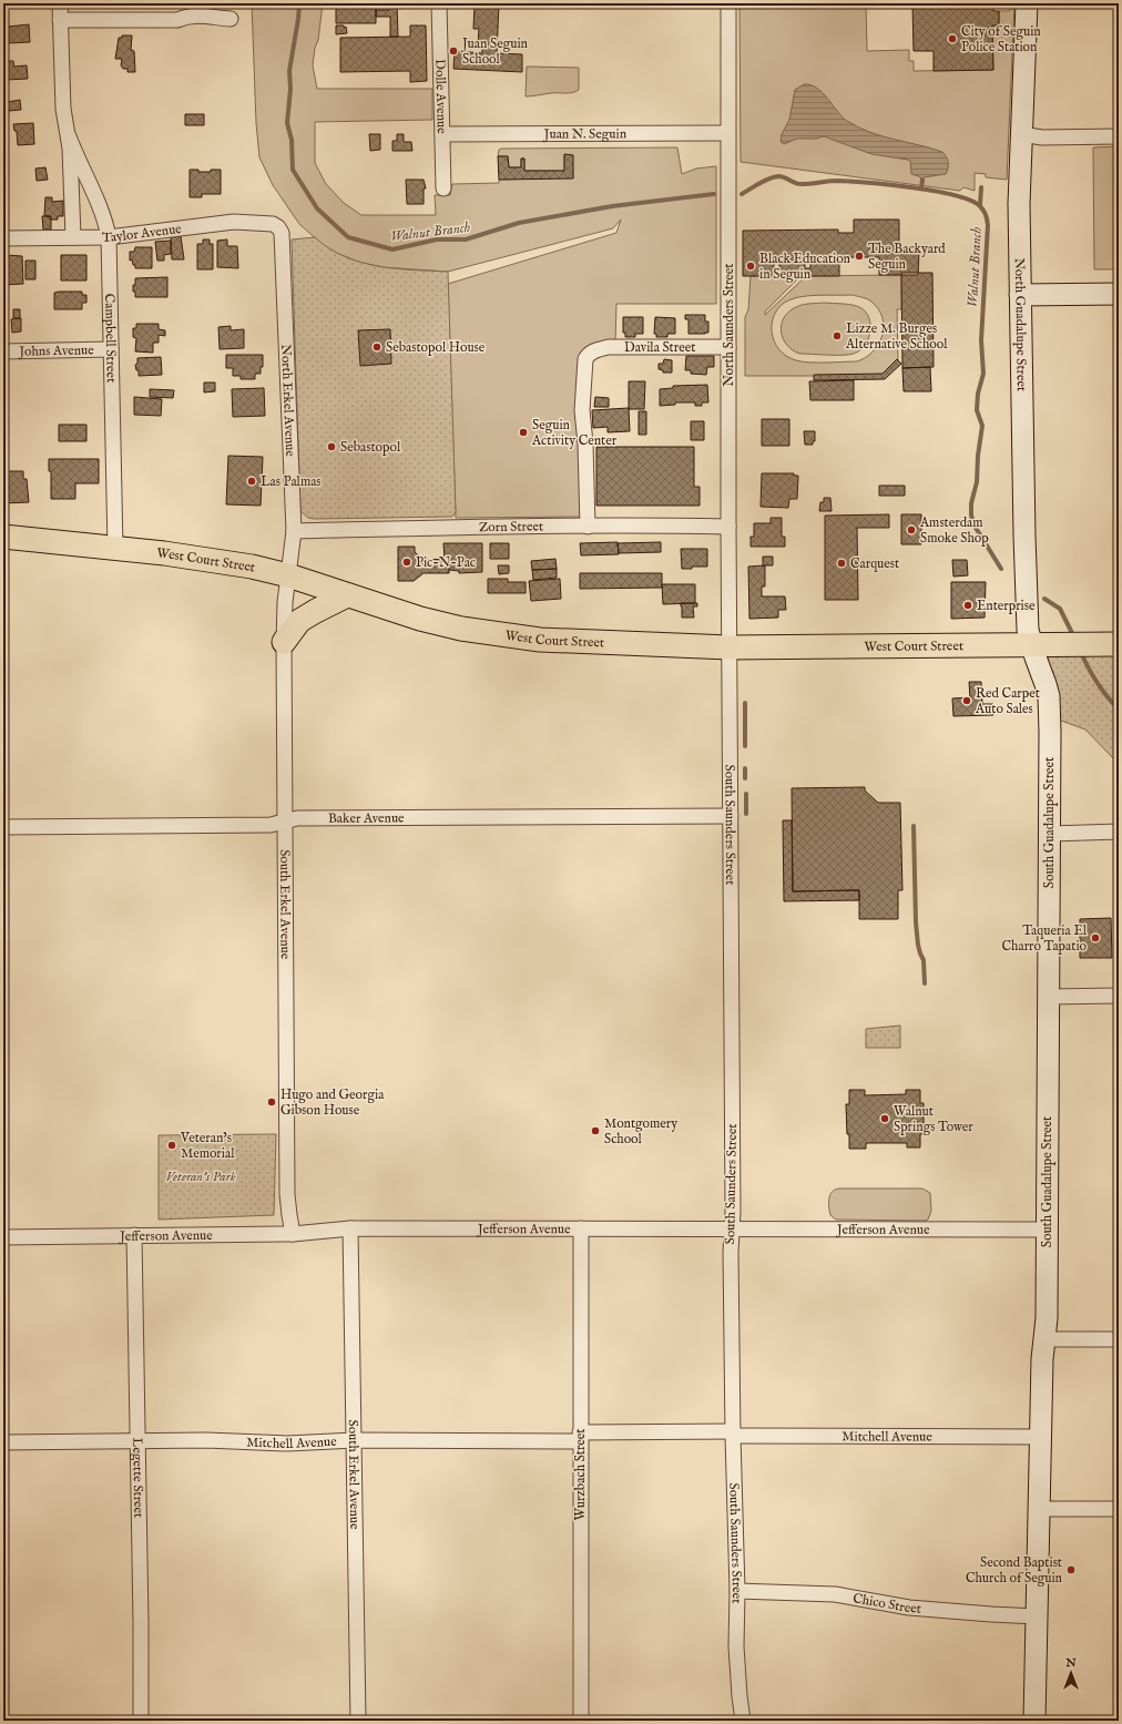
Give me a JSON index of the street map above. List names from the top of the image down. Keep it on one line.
{"streets":{"main road":["West Court Street"],"street":["Dolle Avenue","Juan N. Seguin","Taylor Avenue","North Saunders Street","North Guadalupe Street","Campbell Street","Davila Street","Johns Avenue","North Erkel Avenue","Zorn Street","Baker Avenue","South Guadalupe Street","South Saunders Street","South Erkel Avenue","Jefferson Avenue","Mitchell Avenue","Wurzbach Street","Legette Street","Chico Street"]},"crossings":[["Dolle Avenue","Juan N. Seguin"],["Juan N. Seguin","North Saunders Street"],["Taylor Avenue","Campbell Street"],["Taylor Avenue","North Erkel Avenue"],["North Saunders Street","Davila Street"],["North Saunders Street","Zorn Street"],["North Saunders Street","West Court Street"],["North Saunders Street","South Saunders Street"],["North Guadalupe Street","West Court Street"],["North Guadalupe Street","South Guadalupe Street"],["Campbell Street","Johns Avenue"],["Campbell Street","West Court Street"],["Davila Street","Zorn Street"],["North Erkel Avenue","Zorn Street"],["North Erkel Avenue","West Court Street"],["North Erkel Avenue","South Erkel Avenue"],["West Court Street","South Guadalupe Street"],["West Court Street","South Saunders Street"],["West Court Street","South Erkel Avenue"],["Baker Avenue","South Saunders Street"],["Baker Avenue","South Erkel Avenue"],["South Guadalupe Street","Jefferson Avenue"],["South Guadalupe Street","Mitchell Avenue"],["South Guadalupe Street","Chico Street"],["South Saunders Street","Jefferson Avenue"],["South Saunders Street","Mitchell Avenue"],["South Saunders Street","Chico Street"],["South Erkel Avenue","Jefferson Avenue"],["South Erkel Avenue","Mitchell Avenue"],["Jefferson Avenue","Wurzbach Street"],["Jefferson Avenue","Legette Street"],["Mitchell Avenue","Wurzbach Street"],["Mitchell Avenue","Legette Street"]],"water":["Walnut Branch"],"parks":["Veteran’s Park"],"places":["City of Seguin Police Station","Juan Seguin School","The Backyard Seguin","Black Education in Seguin","Lizze M. Burges Alternative School","Sebastopol House","Seguin Activity Center","Sebastopol","Las Palmas","Amsterdam Smoke Shop","Pic-N-Pac","Carquest","Enterprise","Red Carpet Auto Sales","Taqueria El Charro Tapatio","Hugo and Georgia Gibson House","Walnut Springs Tower","Montgomery School","Veteran’s Memorial","Second Baptist Church of Seguin"],"north":"top"}
